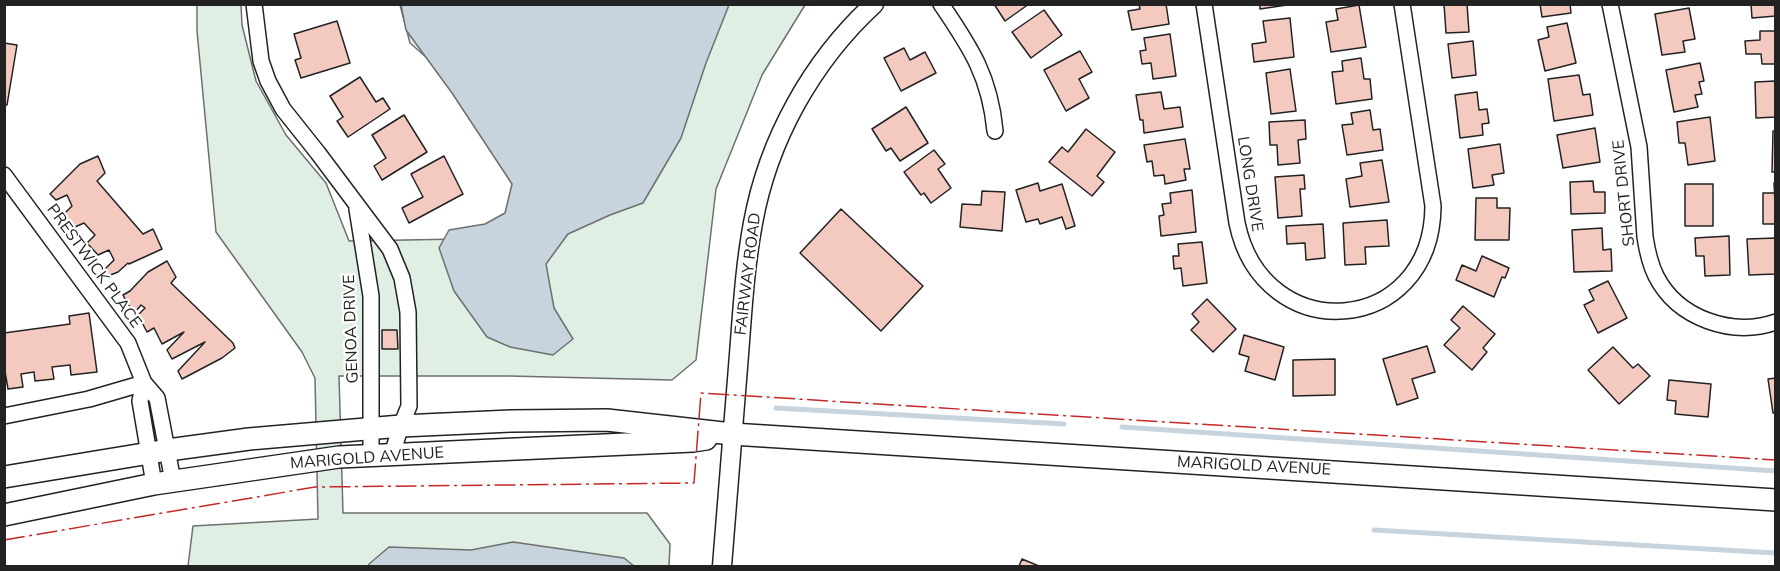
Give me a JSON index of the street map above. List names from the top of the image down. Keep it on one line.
{"streets":{"main road":["MARIGOLD AVENUE"],"street":["LONG DRIVE","SHORT DRIVE","PRESTWICK PLACE","FAIRWAY ROAD","GENOA DRIVE"]},"crossings":[["PRESTWICK PLACE","MARIGOLD AVENUE"],["FAIRWAY ROAD","MARIGOLD AVENUE"],["GENOA DRIVE","MARIGOLD AVENUE"]]}
